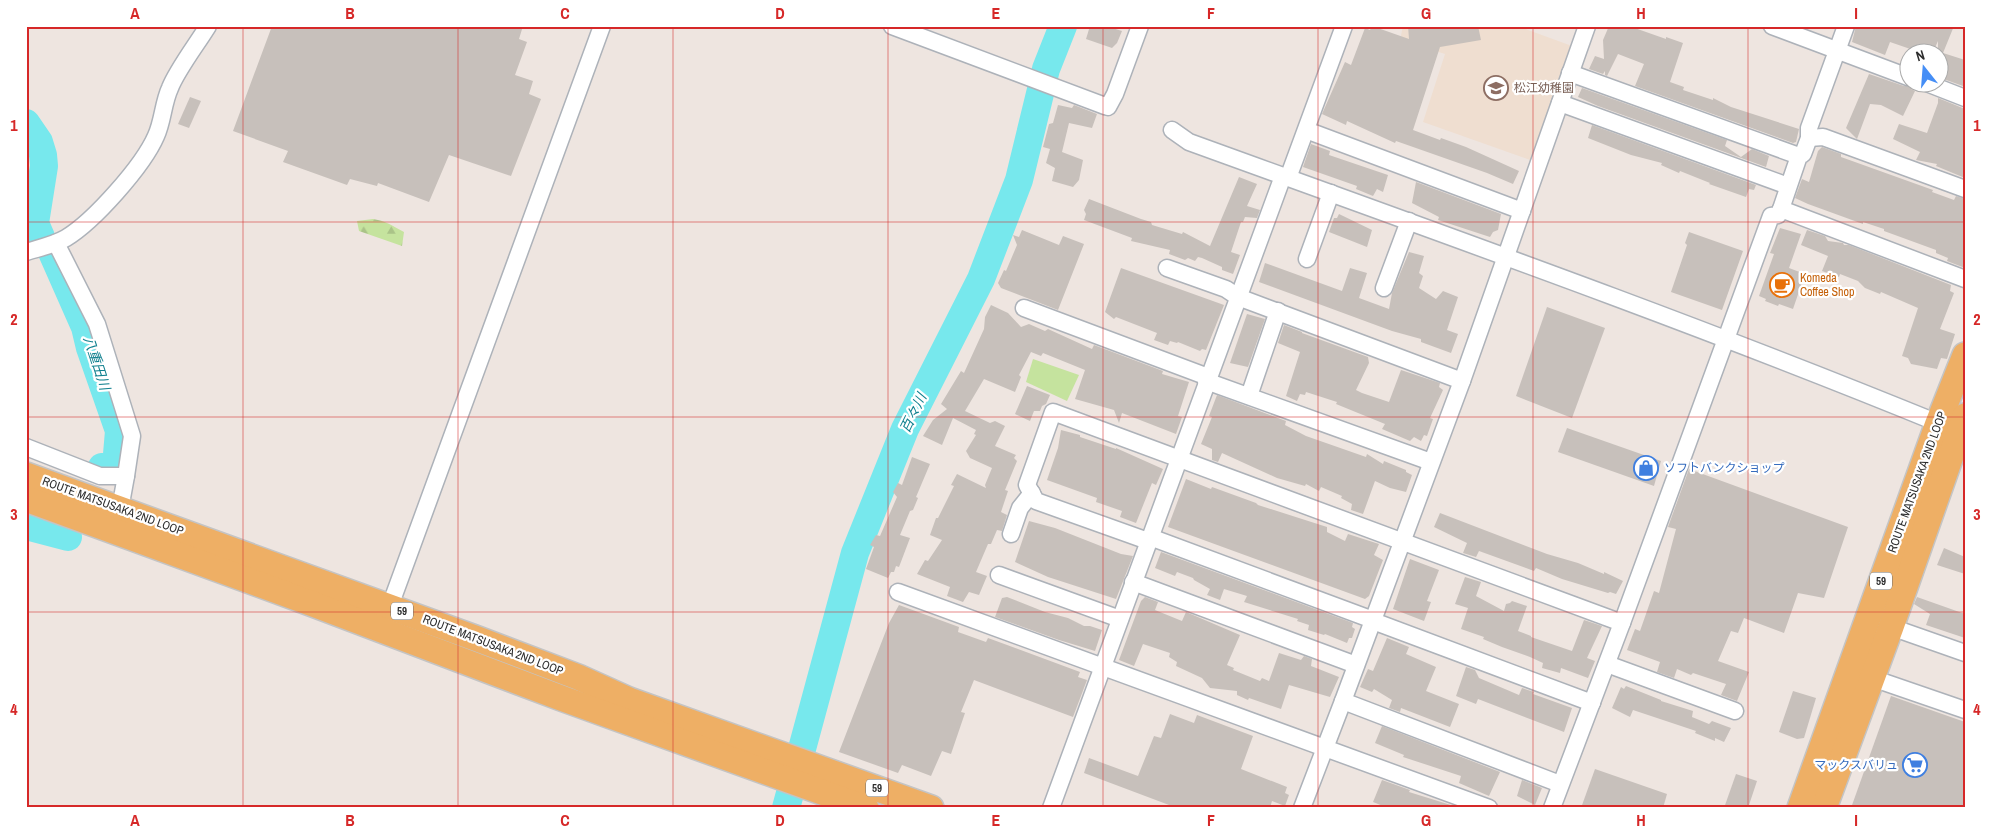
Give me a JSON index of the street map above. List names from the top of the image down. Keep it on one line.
{"streets":{"main road":["ROUTE MATSUSAKA 2ND LOOP","59"]},"water":["八重田川","百々川"],"places":{"school or university":["松江幼稚園"],"cafe":["Komeda Coffee Shop"],"shop":["ソフトバンクショップ"],"supermarket":["マックスバリュ"]},"north":"top","grid":{"columns":["A","B","C","D","E","F","G","H","I"],"rows":["1","2","3","4"]}}
